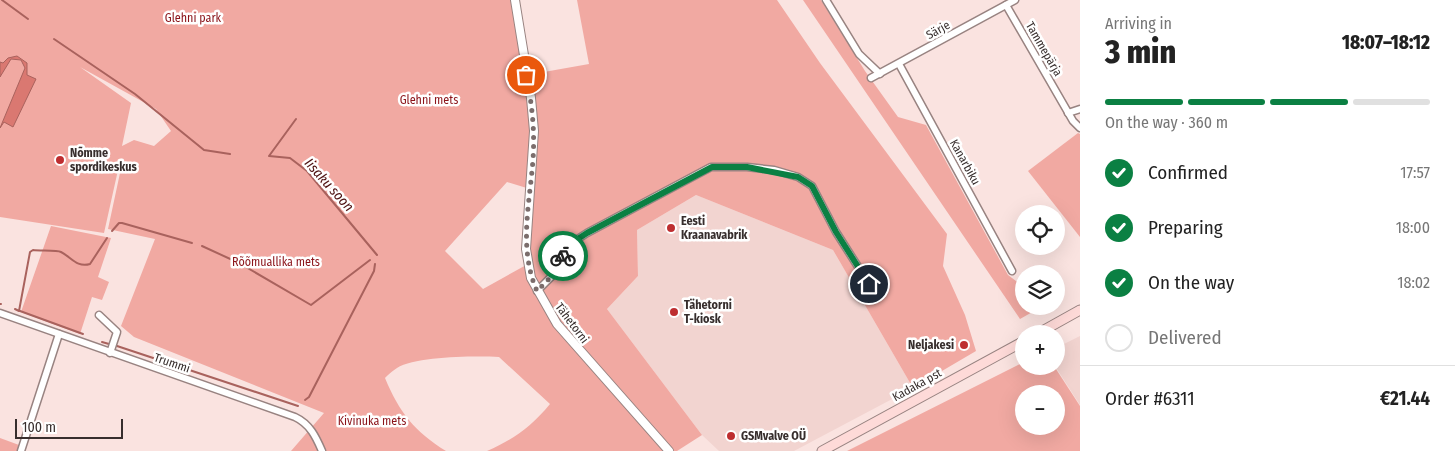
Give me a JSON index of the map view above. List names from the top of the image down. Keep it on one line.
{"streets":{"main road":["Kadaka pst"],"street":["Särje","Tammepärja","Kanarbiku","Tähetorni","Trummi"]},"crossings":[["Särje","Tammepärja"],["Särje","Kanarbiku"]],"water":["Iisaku soon"],"parks":["Glehni park","Glehni mets","Rõõmuallika mets","Kivinuka mets"],"places":["Nõmme spordikeskus","Eesti Kraanavabrik","Tähetorni T-kiosk","Neljakesi","GSMvalve OÜ"],"scale_bar":"100 m","page":{"heading":["3 min","Arriving in","18:07–18:12"],"panel":["Order #6311","€21.44"],"bar":"On the way · 360 m","list":[["Confirmed","17:57"],["Preparing","18:00"],["On the way","18:02"],"Delivered"],"map_buttons":["+","−"],"scale":"100 m"}}
